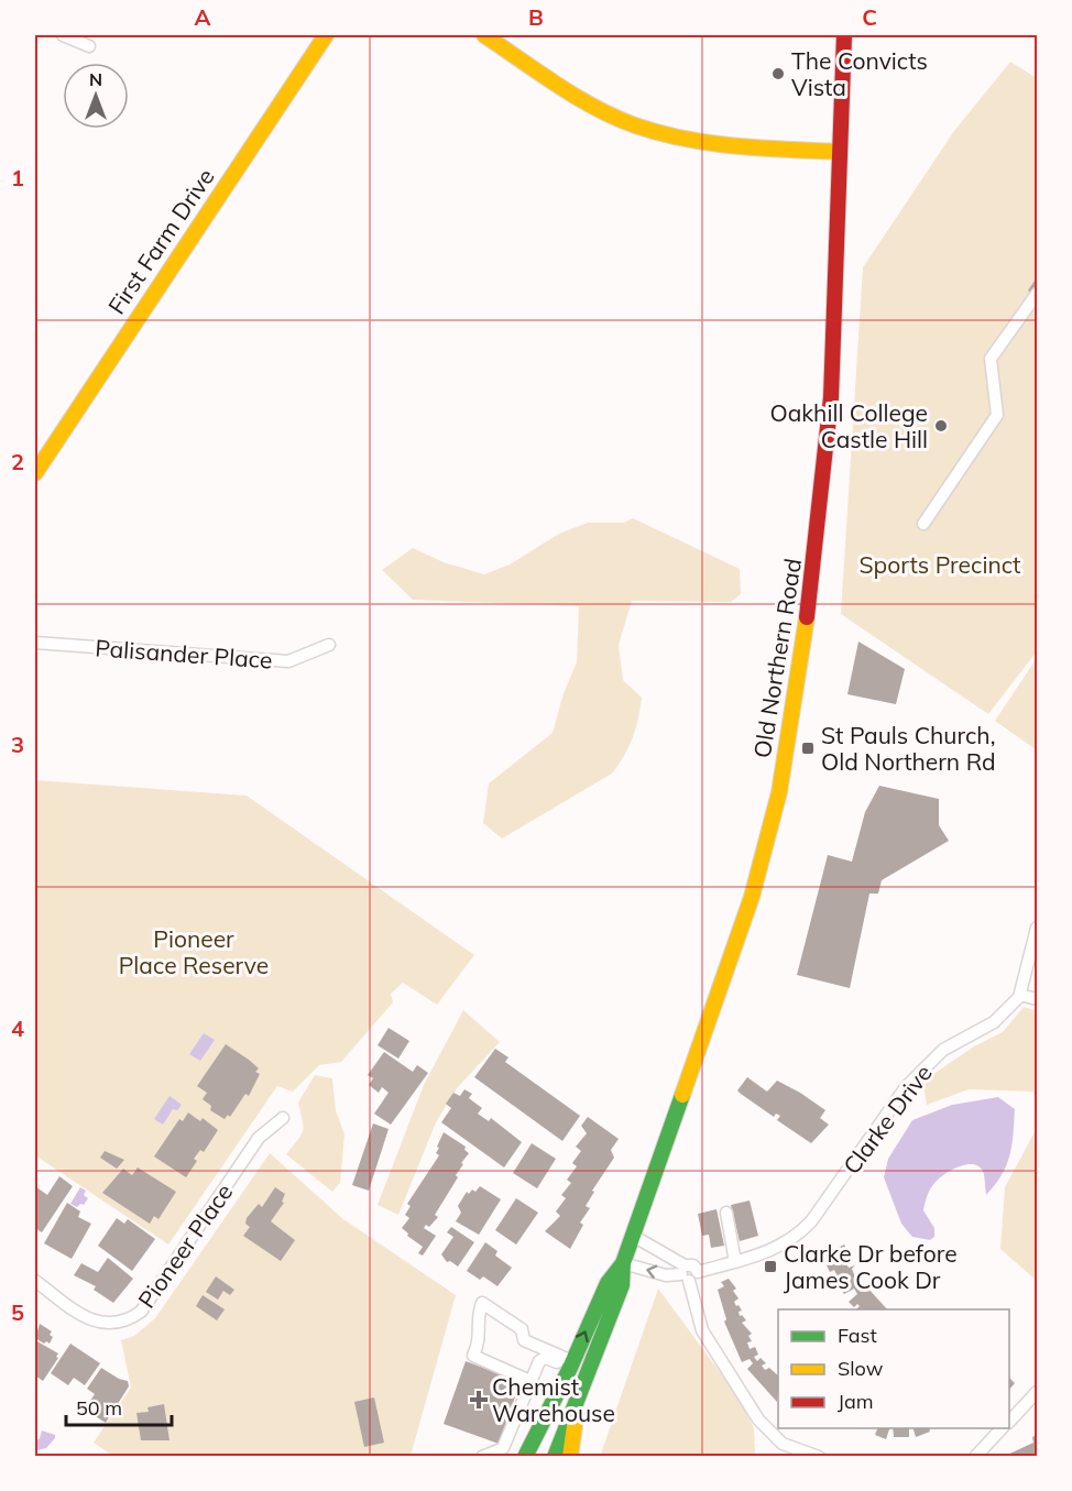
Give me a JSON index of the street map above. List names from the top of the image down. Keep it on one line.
{"streets":{"main road":["First Farm Drive","Old Northern Road"],"street":["Palisander Place","Clarke Drive","Pioneer Place"]},"parks":["Sports Precinct","Pioneer Place Reserve"],"places":{"other":["The Convicts Vista","Oakhill College Castle Hill"],"transit":["St Pauls Church, Old Northern Rd","Clarke Dr before James Cook Dr"],"health":["Chemist Warehouse"]},"legend":["Fast","Slow","Jam"],"scale_bar":"50 m","north":"top","grid":{"columns":["A","B","C"],"rows":["1","2","3","4","5"]}}
